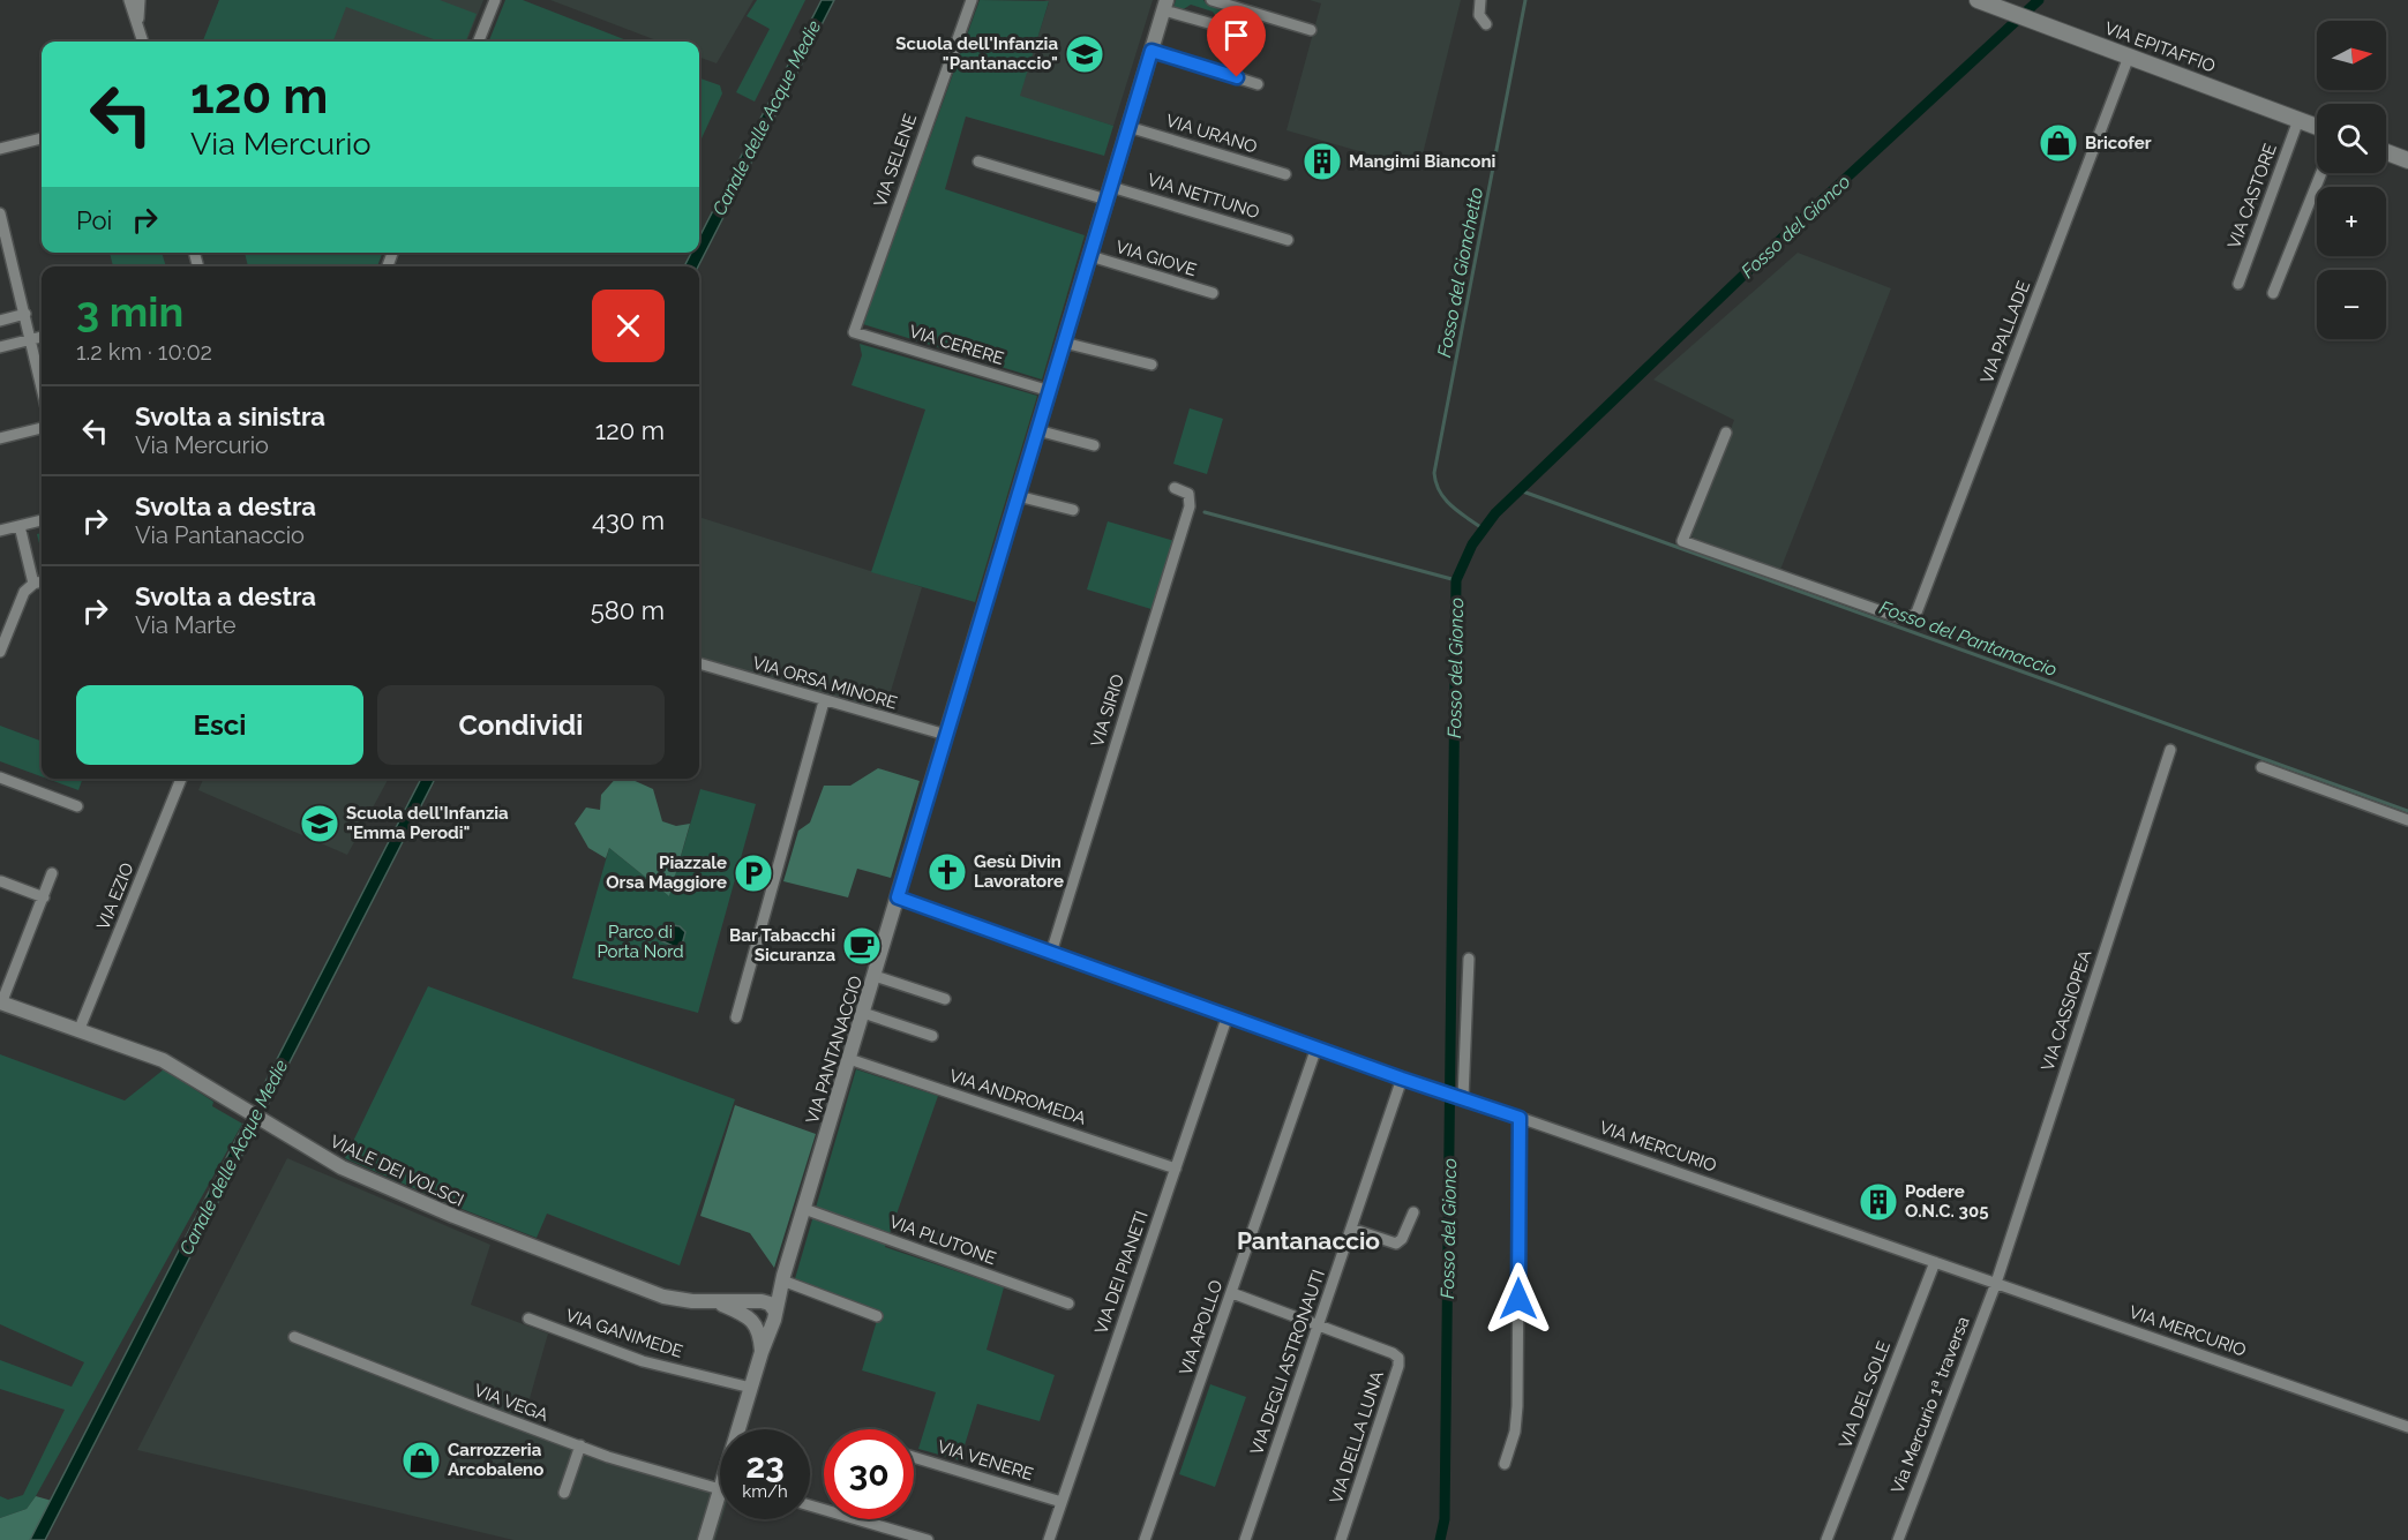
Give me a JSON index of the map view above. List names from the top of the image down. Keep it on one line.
{"streets":{"main road":["VIA EPITAFFIO"],"street":["VIA URANO","VIA SELENE","VIA NETTUNO","VIA CASTORE","VIA GIOVE","VIA PALLADE","VIA CERERE","VIA ORSA MINORE","VIA SIRIO","VIA EZIO","VIA CASSIOPEA","VIA PANTANACCIO","VIA ANDROMEDA","VIA MERCURIO","VIALE DEI VOLSCI","VIA PLUTONE","VIA DEI PIANETI","VIA APOLLO","VIA GANIMEDE","VIA DEGLI ASTRONAUTI","VIA DEL SOLE","VIA VEGA","Via Mercurio 1ª traversa","VIA DELLA LUNA","VIA VENERE"]},"crossings":[["VIA EPITAFFIO","VIA CASTORE"],["VIA EPITAFFIO","VIA PALLADE"],["VIA URANO","VIA PANTANACCIO"],["VIA SELENE","VIA CERERE"],["VIA NETTUNO","VIA PANTANACCIO"],["VIA GIOVE","VIA PANTANACCIO"],["VIA CERERE","VIA PANTANACCIO"],["VIA ORSA MINORE","VIA PANTANACCIO"],["VIA SIRIO","VIA MERCURIO"],["VIA EZIO","VIALE DEI VOLSCI"],["VIA CASSIOPEA","VIA MERCURIO"],["VIA CASSIOPEA","Via Mercurio 1ª traversa"],["VIA PANTANACCIO","VIA ANDROMEDA"],["VIA PANTANACCIO","VIA MERCURIO"],["VIA PANTANACCIO","VIALE DEI VOLSCI"],["VIA PANTANACCIO","VIA PLUTONE"],["VIA PANTANACCIO","VIA GANIMEDE"],["VIA ANDROMEDA","VIA DEI PIANETI"],["VIA MERCURIO","VIA DEI PIANETI"],["VIA MERCURIO","VIA APOLLO"],["VIA MERCURIO","VIA DEGLI ASTRONAUTI"],["VIA MERCURIO","VIA DEL SOLE"],["VIA MERCURIO","Via Mercurio 1ª traversa"],["VIA DEI PIANETI","VIA VENERE"],["VIA APOLLO","VIA DELLA LUNA"],["VIA DEGLI ASTRONAUTI","VIA DELLA LUNA"]],"districts":["Pantanaccio"],"water":["Canale delle Acque Medie","Fosso del Gionco","Fosso del Gionchetto","Fosso del Pantanaccio"],"parks":["Parco di Porta Nord"],"places":{"school or university":["Scuola dell'Infanzia \"Pantanaccio\"","Scuola dell'Infanzia \"Emma Perodi\""],"shop":["Bricofer","Carrozzeria Arcobaleno"],"building":["Mangimi Bianconi","Podere O.N.C. 305"],"church":["Gesù Divin Lavoratore"],"parking":["Piazzale Orsa Maggiore"],"cafe":["Bar Tabacchi Sicuranza"]},"north":"right","page":{"map_buttons":["+","−"],"turn":["120 m","Via Mercurio"],"then":"Poi","heading":["3 min","1.2 km · 10:02"],"list":[{"name":"Svolta a sinistra","note":"Via Mercurio","value":"120 m"},{"name":"Svolta a destra","note":"Via Pantanaccio","value":"430 m"},{"name":"Svolta a destra","note":"Via Marte","value":"580 m"}],"buttons":["Esci","Condividi"],"speed":"23 km/h","limit":"30"}}
